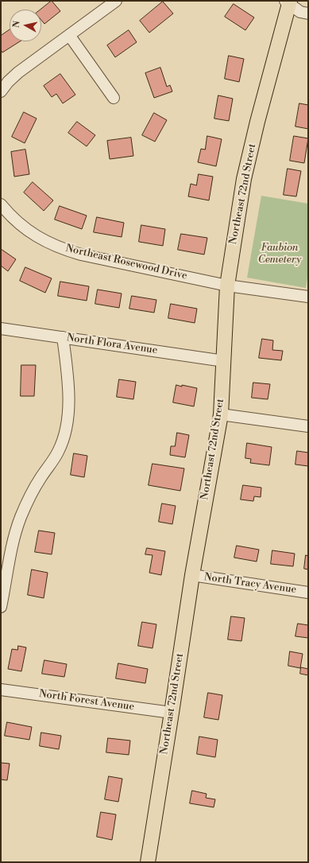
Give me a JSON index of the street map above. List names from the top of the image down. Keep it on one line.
{"streets":{"main road":["Northeast 72nd Street"],"street":["Northeast Rosewood Drive","North Flora Avenue","North Tracy Avenue","North Forest Avenue"]},"crossings":[["Northeast 72nd Street","Northeast Rosewood Drive"],["Northeast 72nd Street","North Flora Avenue"],["Northeast 72nd Street","North Tracy Avenue"],["Northeast 72nd Street","North Forest Avenue"]],"parks":["Faubion Cemetery"],"north":"left"}
